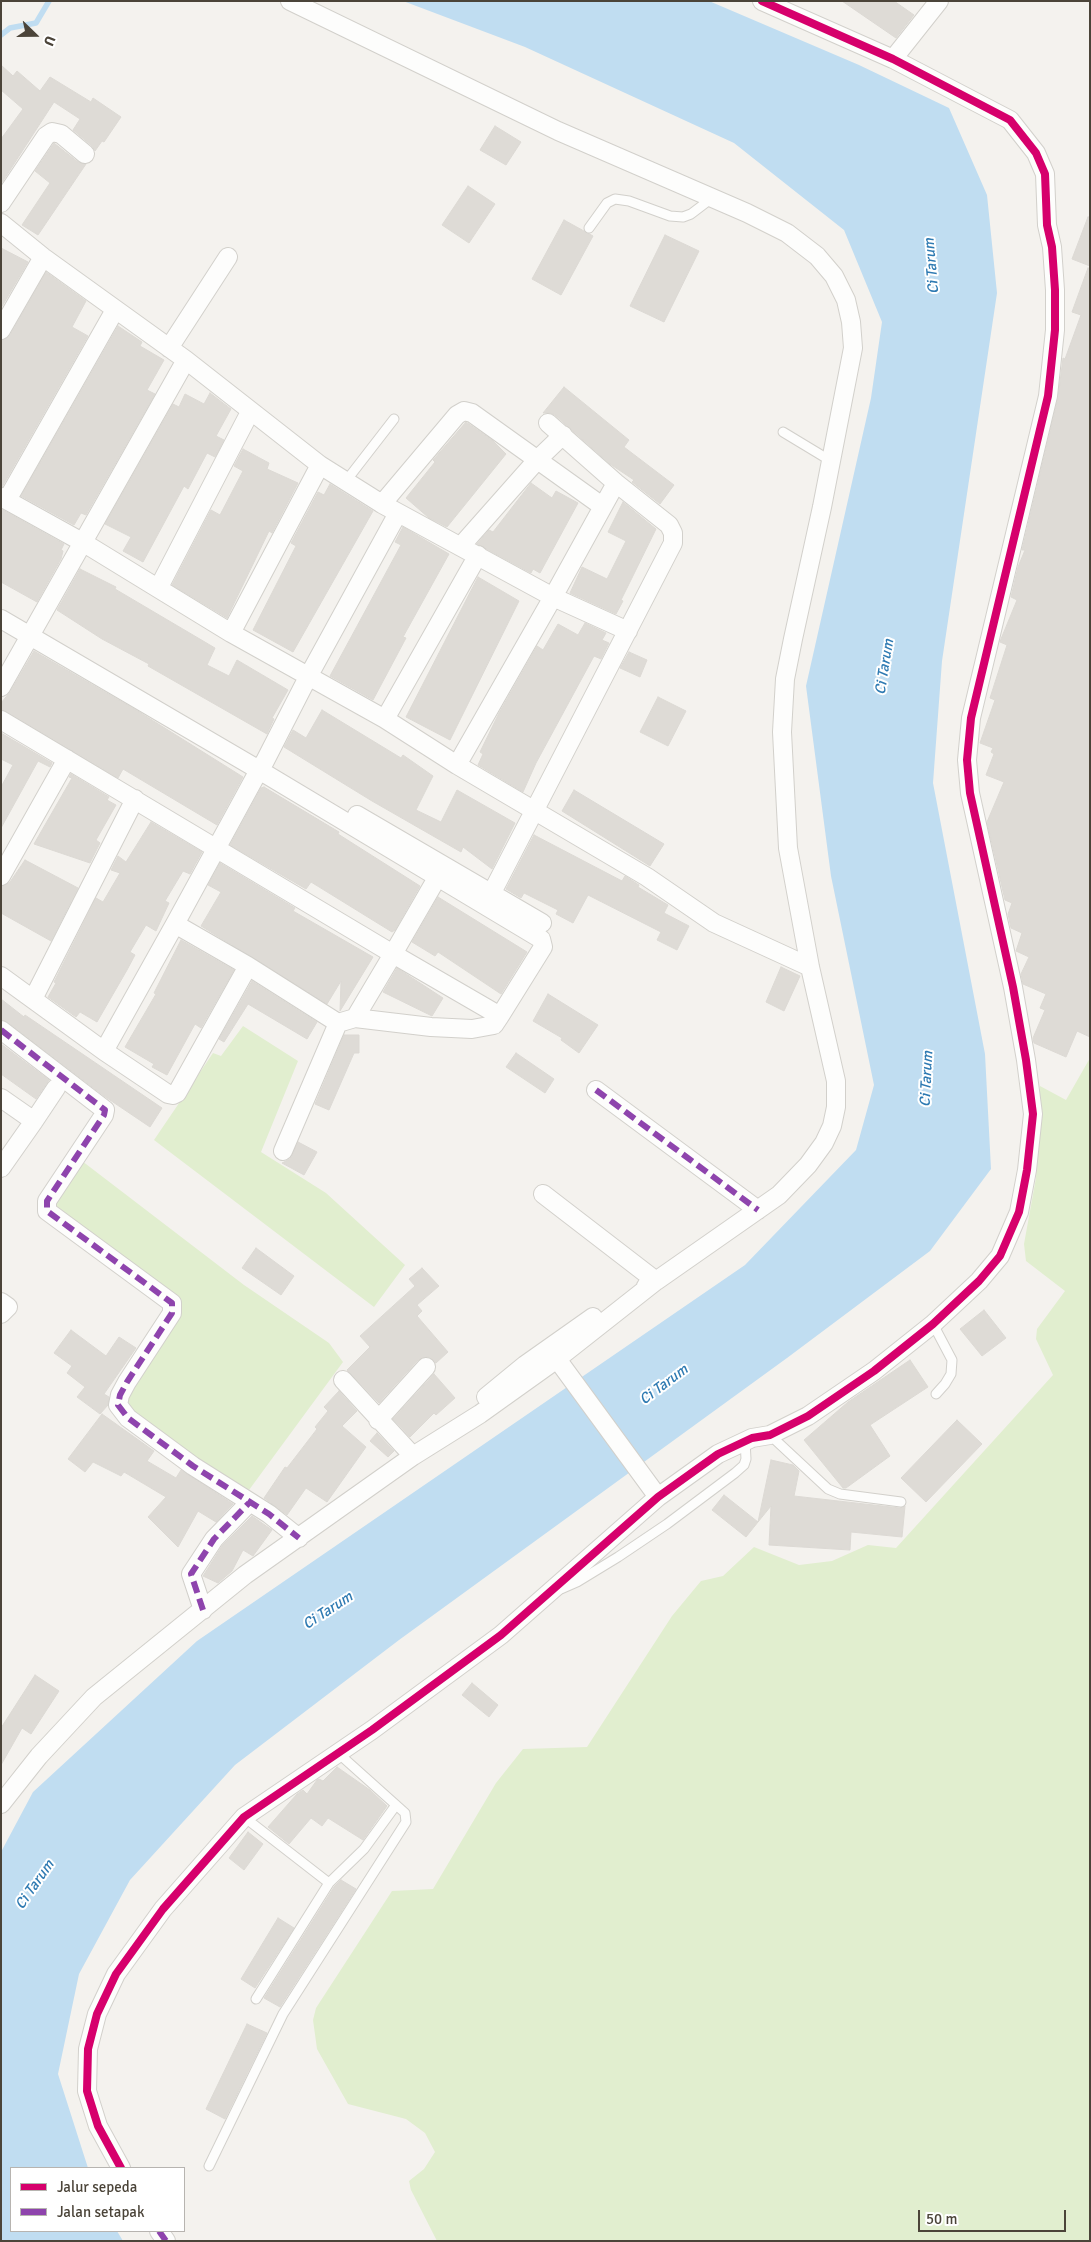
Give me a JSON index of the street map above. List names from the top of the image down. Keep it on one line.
{"water":["Ci Tarum"],"legend":["Jalur sepeda","Jalan setapak"],"scale_bar":"50 m","north":"right"}
